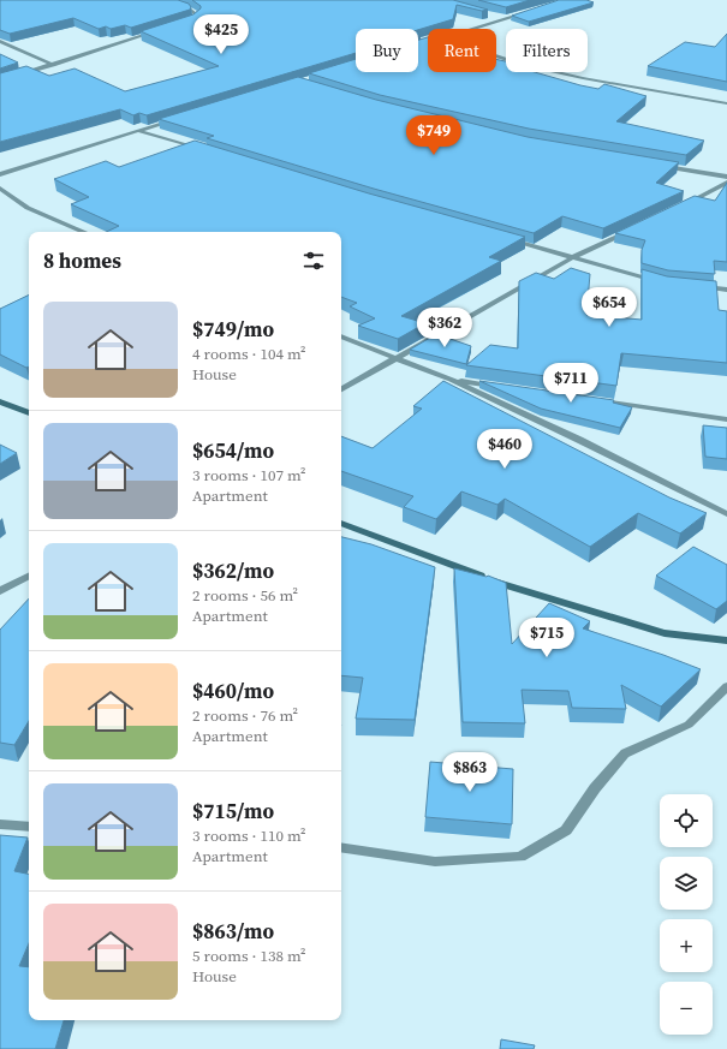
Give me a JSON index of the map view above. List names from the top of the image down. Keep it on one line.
{"page":{"price":["$425","$749","$654","$362","$711","$460","$715","$863"],"chip":["Buy","Rent","Filters"],"heading":"8 homes","list":[{"name":"$749/mo","note":"4 rooms · 104 m² · House"},{"name":"$654/mo","note":"3 rooms · 107 m² · Apartment"},{"name":"$362/mo","note":"2 rooms · 56 m² · Apartment"},{"name":"$460/mo","note":"2 rooms · 76 m² · Apartment"},{"name":"$715/mo","note":"3 rooms · 110 m² · Apartment"},{"name":"$863/mo","note":"5 rooms · 138 m² · House"}],"map_buttons":["+","−"]}}
